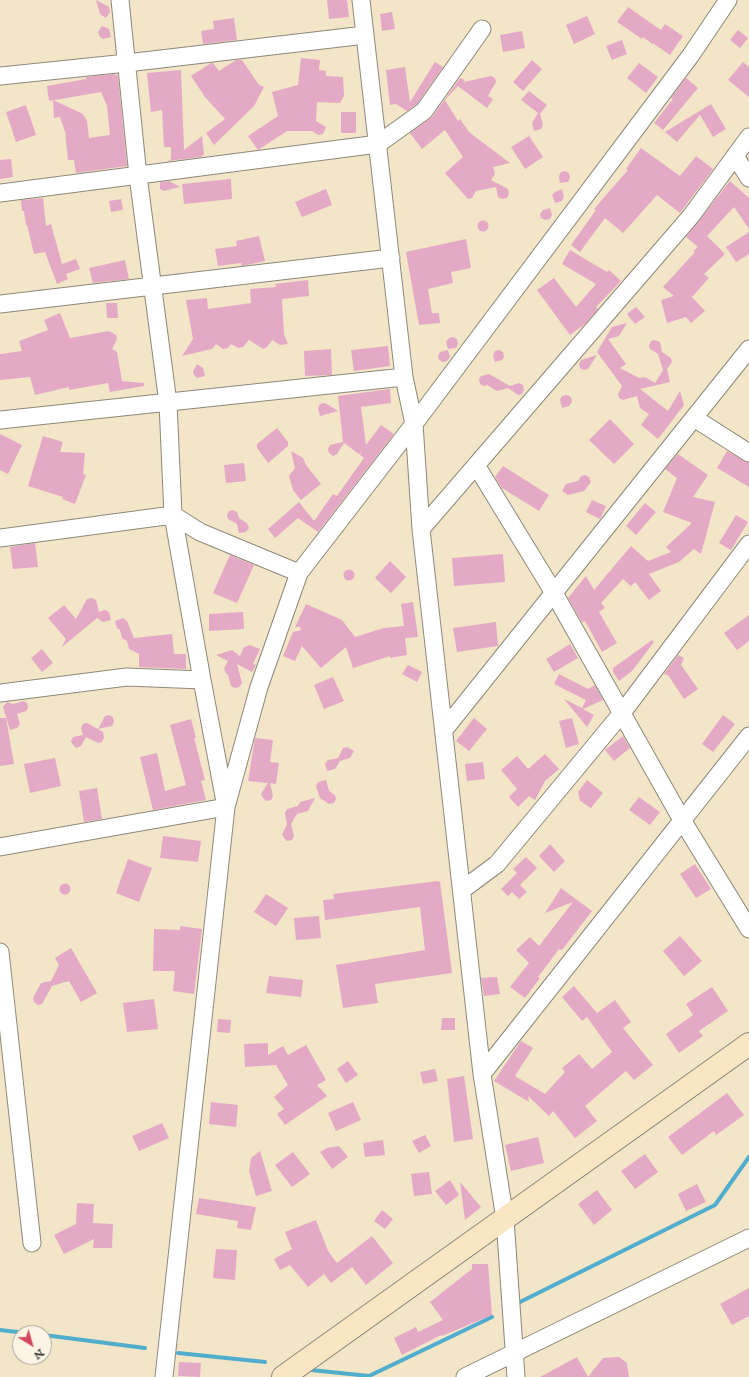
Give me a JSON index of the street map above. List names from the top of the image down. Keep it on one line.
{"north":"bottom right"}
